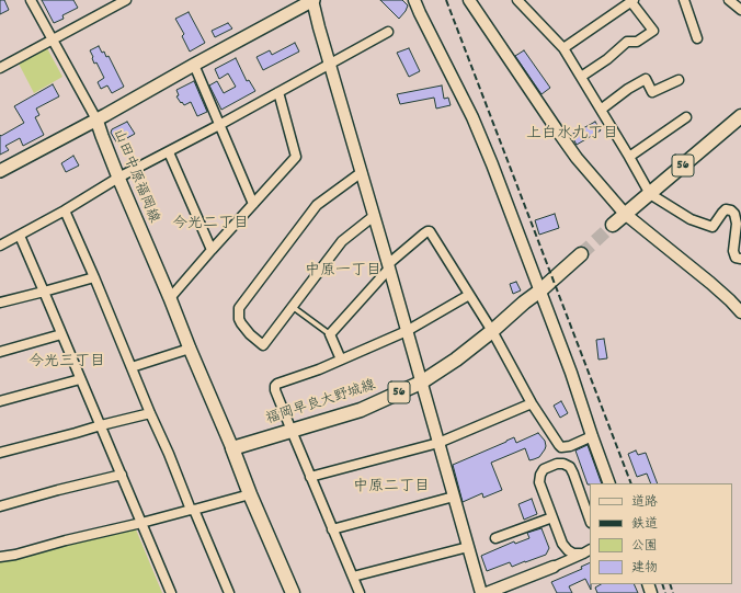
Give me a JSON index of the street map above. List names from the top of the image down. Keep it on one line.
{"streets":{"main road":["56","山田中原福岡線","福岡早良大野城線"]},"crossings":[["山田中原福岡線","福岡早良大野城線"]],"districts":["上白水九丁目","今光二丁目","中原一丁目","今光三丁目","中原二丁目"],"legend":["道路","鉄道","公園","建物"]}
